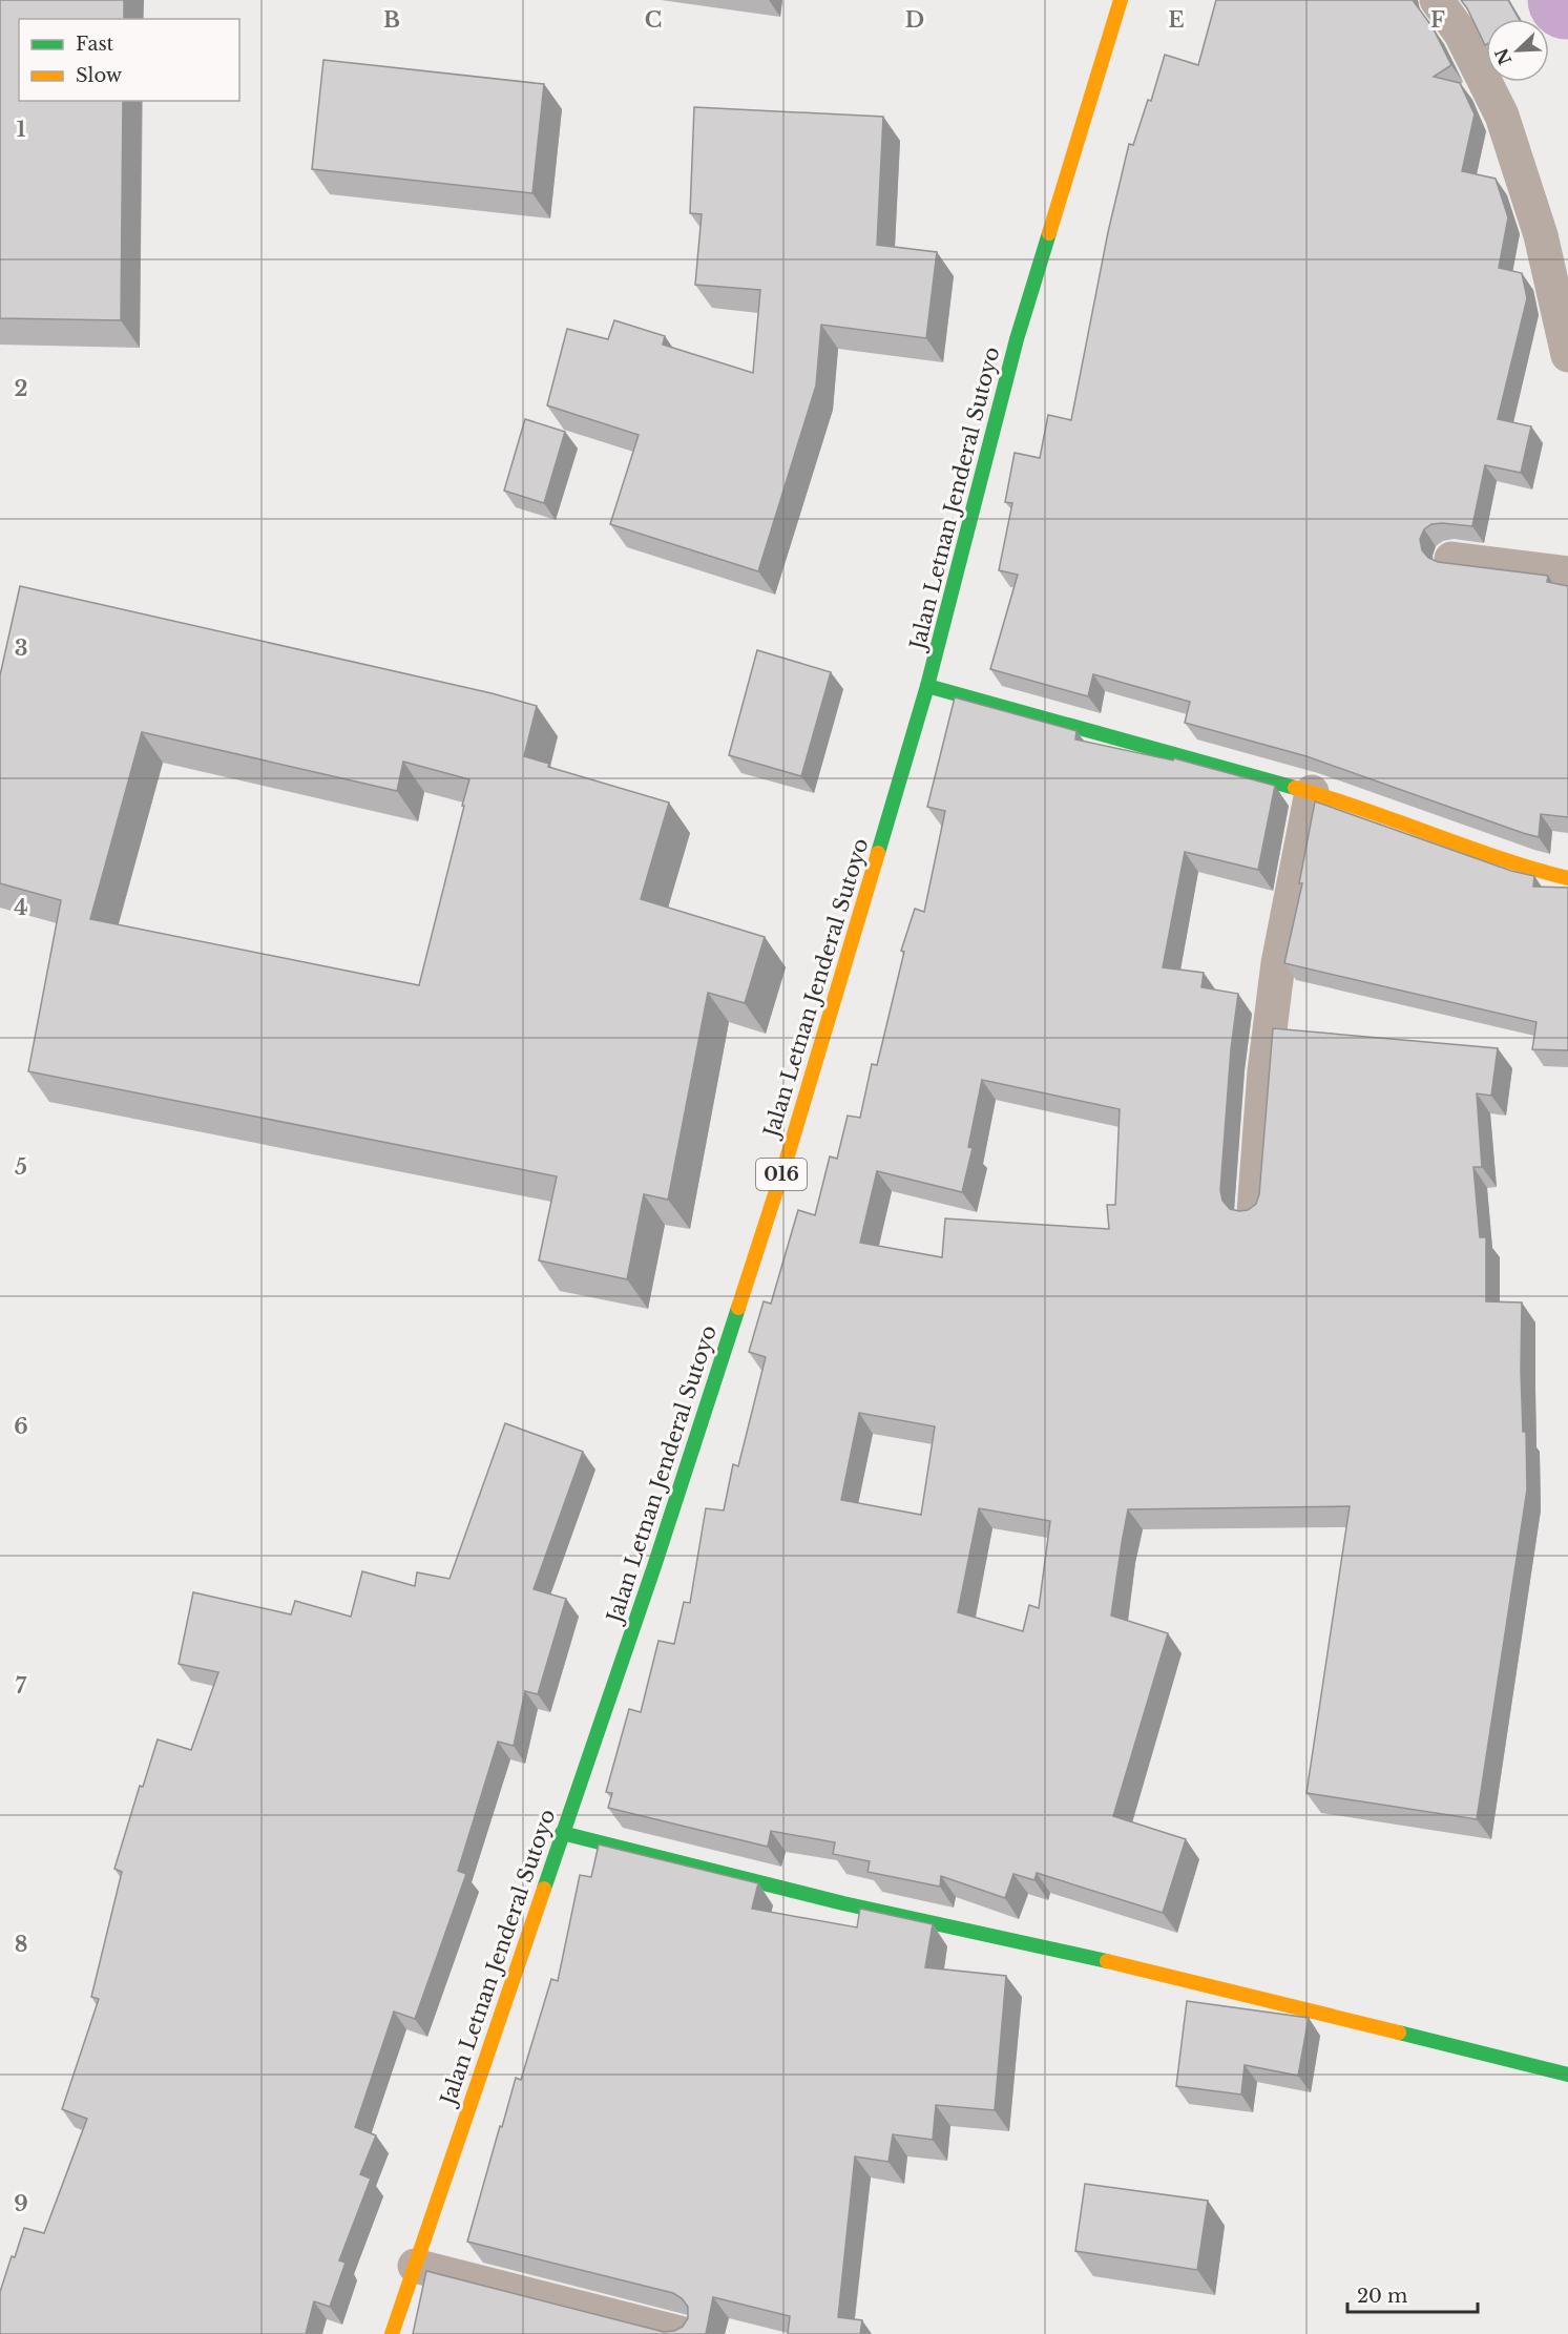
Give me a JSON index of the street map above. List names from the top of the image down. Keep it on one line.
{"streets":{"main road":["Jalan Letnan Jenderal Sutoyo","016"]},"legend":["Fast","Slow"],"scale_bar":"20 m","north":"bottom left","grid":{"columns":["B","C","D","E","F"],"rows":["1","2","3","4","5","6","7","8","9"]}}
